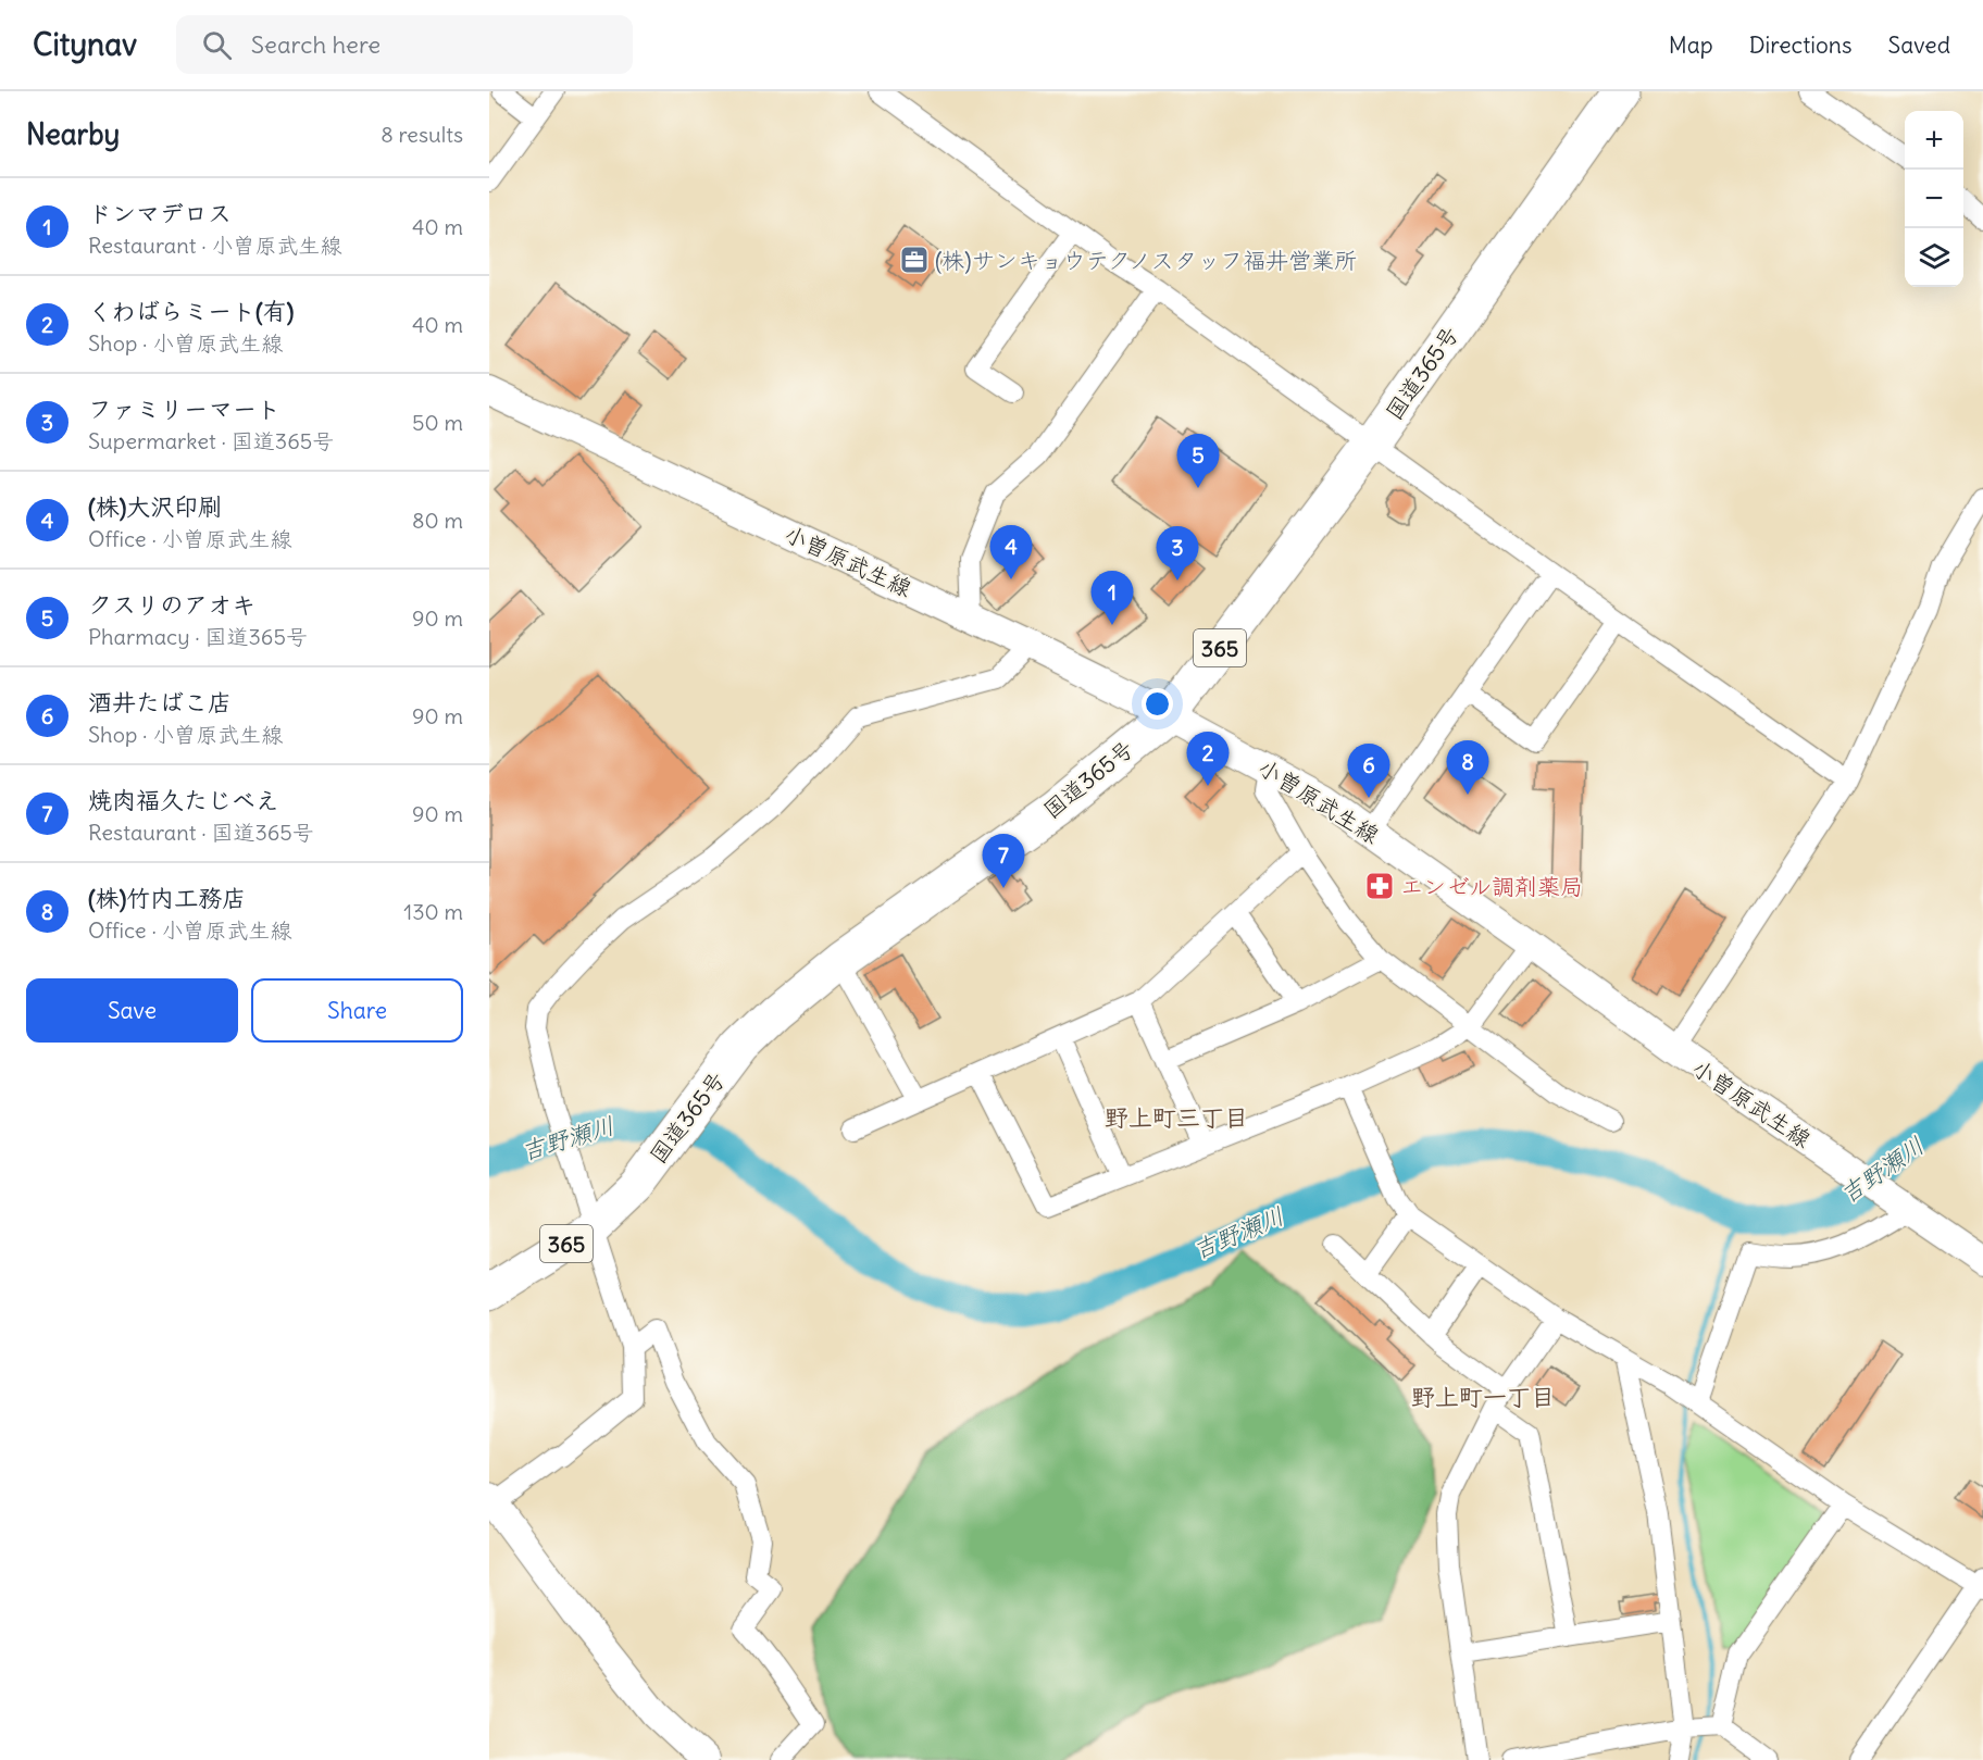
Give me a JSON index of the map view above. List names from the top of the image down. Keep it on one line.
{"streets":{"highway":["国道365号","365"],"main road":["小曽原武生線"]},"crossings":[["国道365号","小曽原武生線"]],"districts":["野上町三丁目","野上町一丁目"],"water":["吉野瀬川"],"places":{"office":["(株)サンキョウテクノスタッフ福井営業所"],"pharmacy":["エンゼル調剤薬局"]},"page":{"header":"Citynav","search":"Search here","nav":["Map","Directions","Saved"],"heading":["Nearby","8 results"],"map_buttons":["+","−"],"list":[{"mark":"1","name":"ドンマデロス","note":"Restaurant · 小曽原武生線","value":"40 m"},{"mark":"2","name":"くわばらミート(有)","note":"Shop · 小曽原武生線","value":"40 m"},{"mark":"3","name":"ファミリーマート","note":"Supermarket · 国道365号","value":"50 m"},{"mark":"4","name":"(株)大沢印刷","note":"Office · 小曽原武生線","value":"80 m"},{"mark":"5","name":"クスリのアオキ","note":"Pharmacy · 国道365号","value":"90 m"},{"mark":"6","name":"酒井たばこ店","note":"Shop · 小曽原武生線","value":"90 m"},{"mark":"7","name":"焼肉福久たじべえ","note":"Restaurant · 国道365号","value":"90 m"},{"mark":"8","name":"(株)竹内工務店","note":"Office · 小曽原武生線","value":"130 m"}],"pins":["5","4","3","1","2","8","6","7"],"buttons":["Save","Share"]}}
